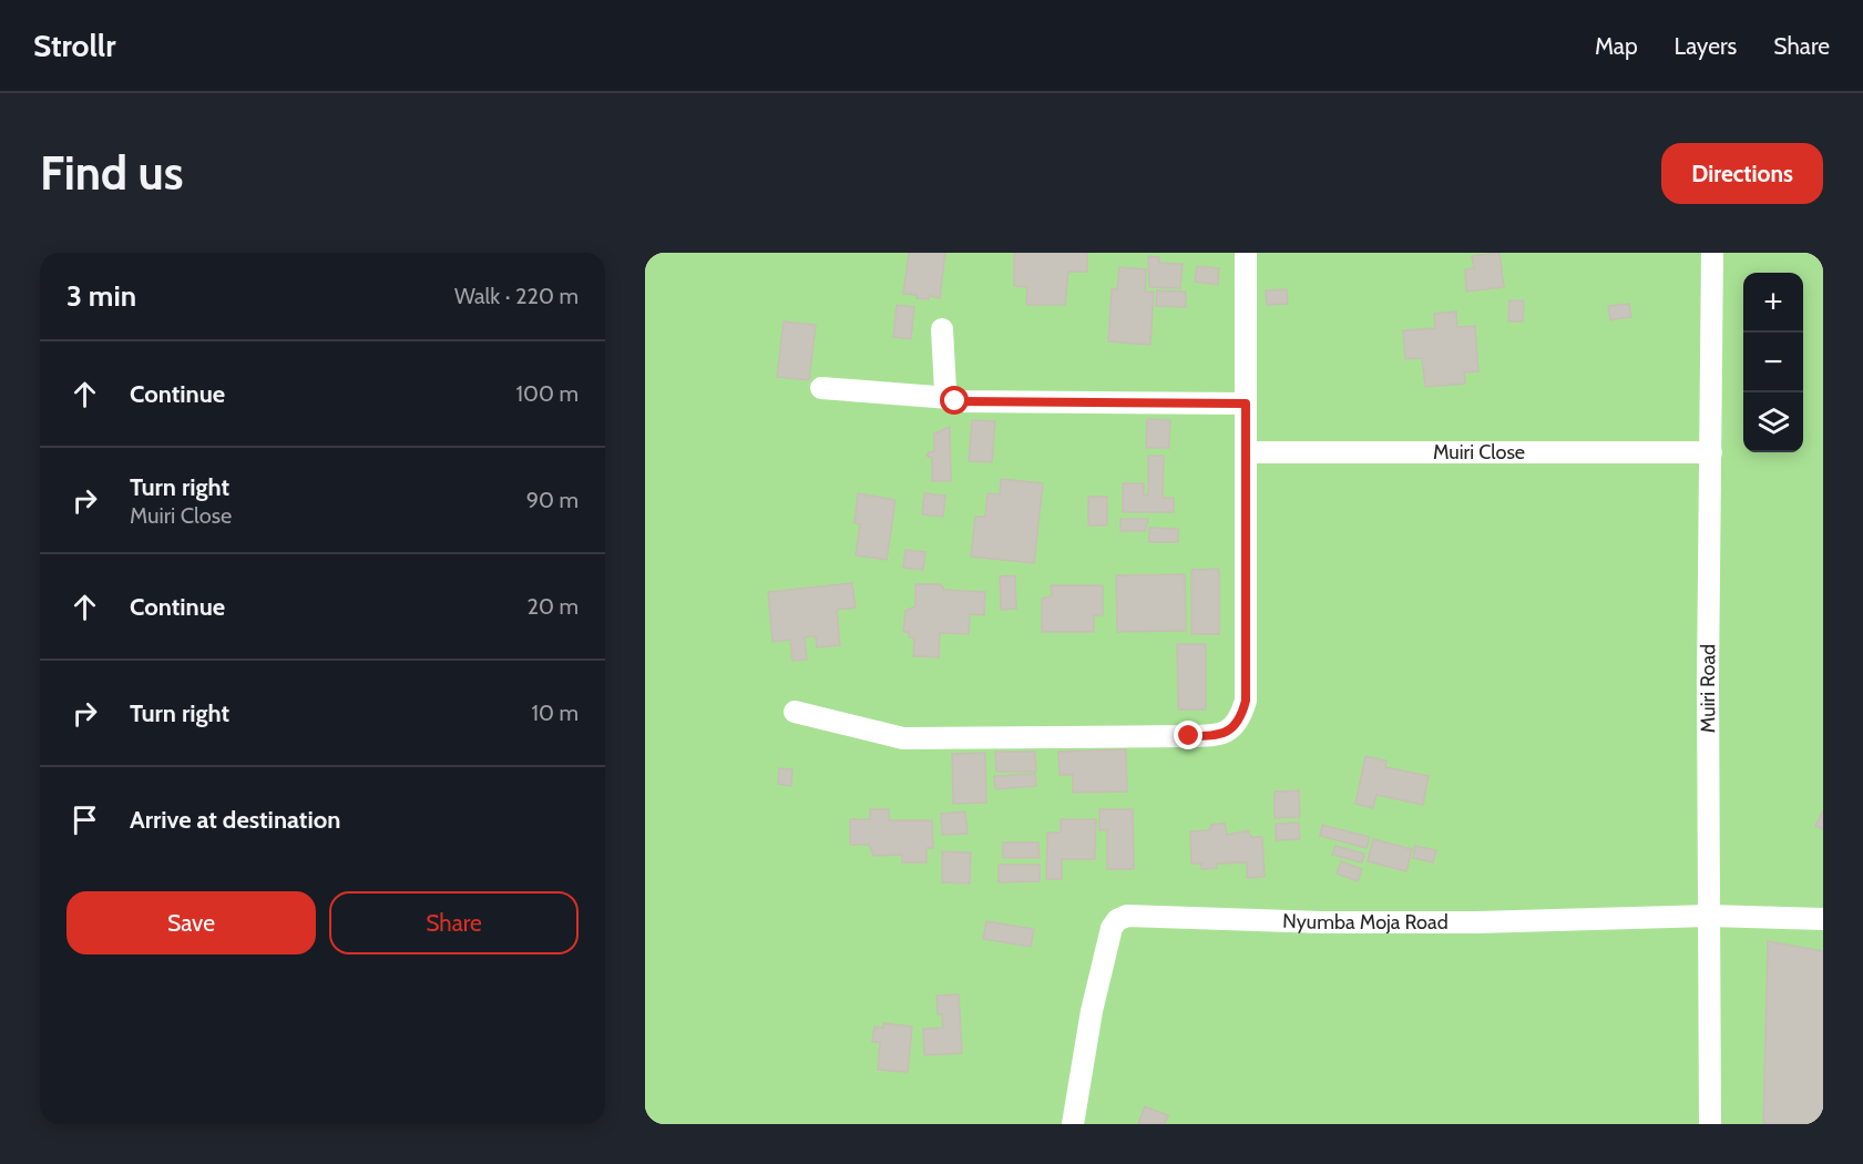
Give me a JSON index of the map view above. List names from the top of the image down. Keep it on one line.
{"streets":{"street":["Muiri Close","Muiri Road","Nyumba Moja Road"]},"crossings":[["Muiri Close","Muiri Road"],["Muiri Road","Nyumba Moja Road"]],"page":{"header":"Strollr","nav":["Map","Layers","Share"],"buttons":["Directions",["Save","Share"]],"title":"Find us","heading":["3 min","Walk · 220 m"],"map_buttons":["+","−"],"list":[["Continue","100 m"],["Turn right","Muiri Close","90 m"],["Continue","20 m"],["Turn right","10 m"],"Arrive at destination"]}}
